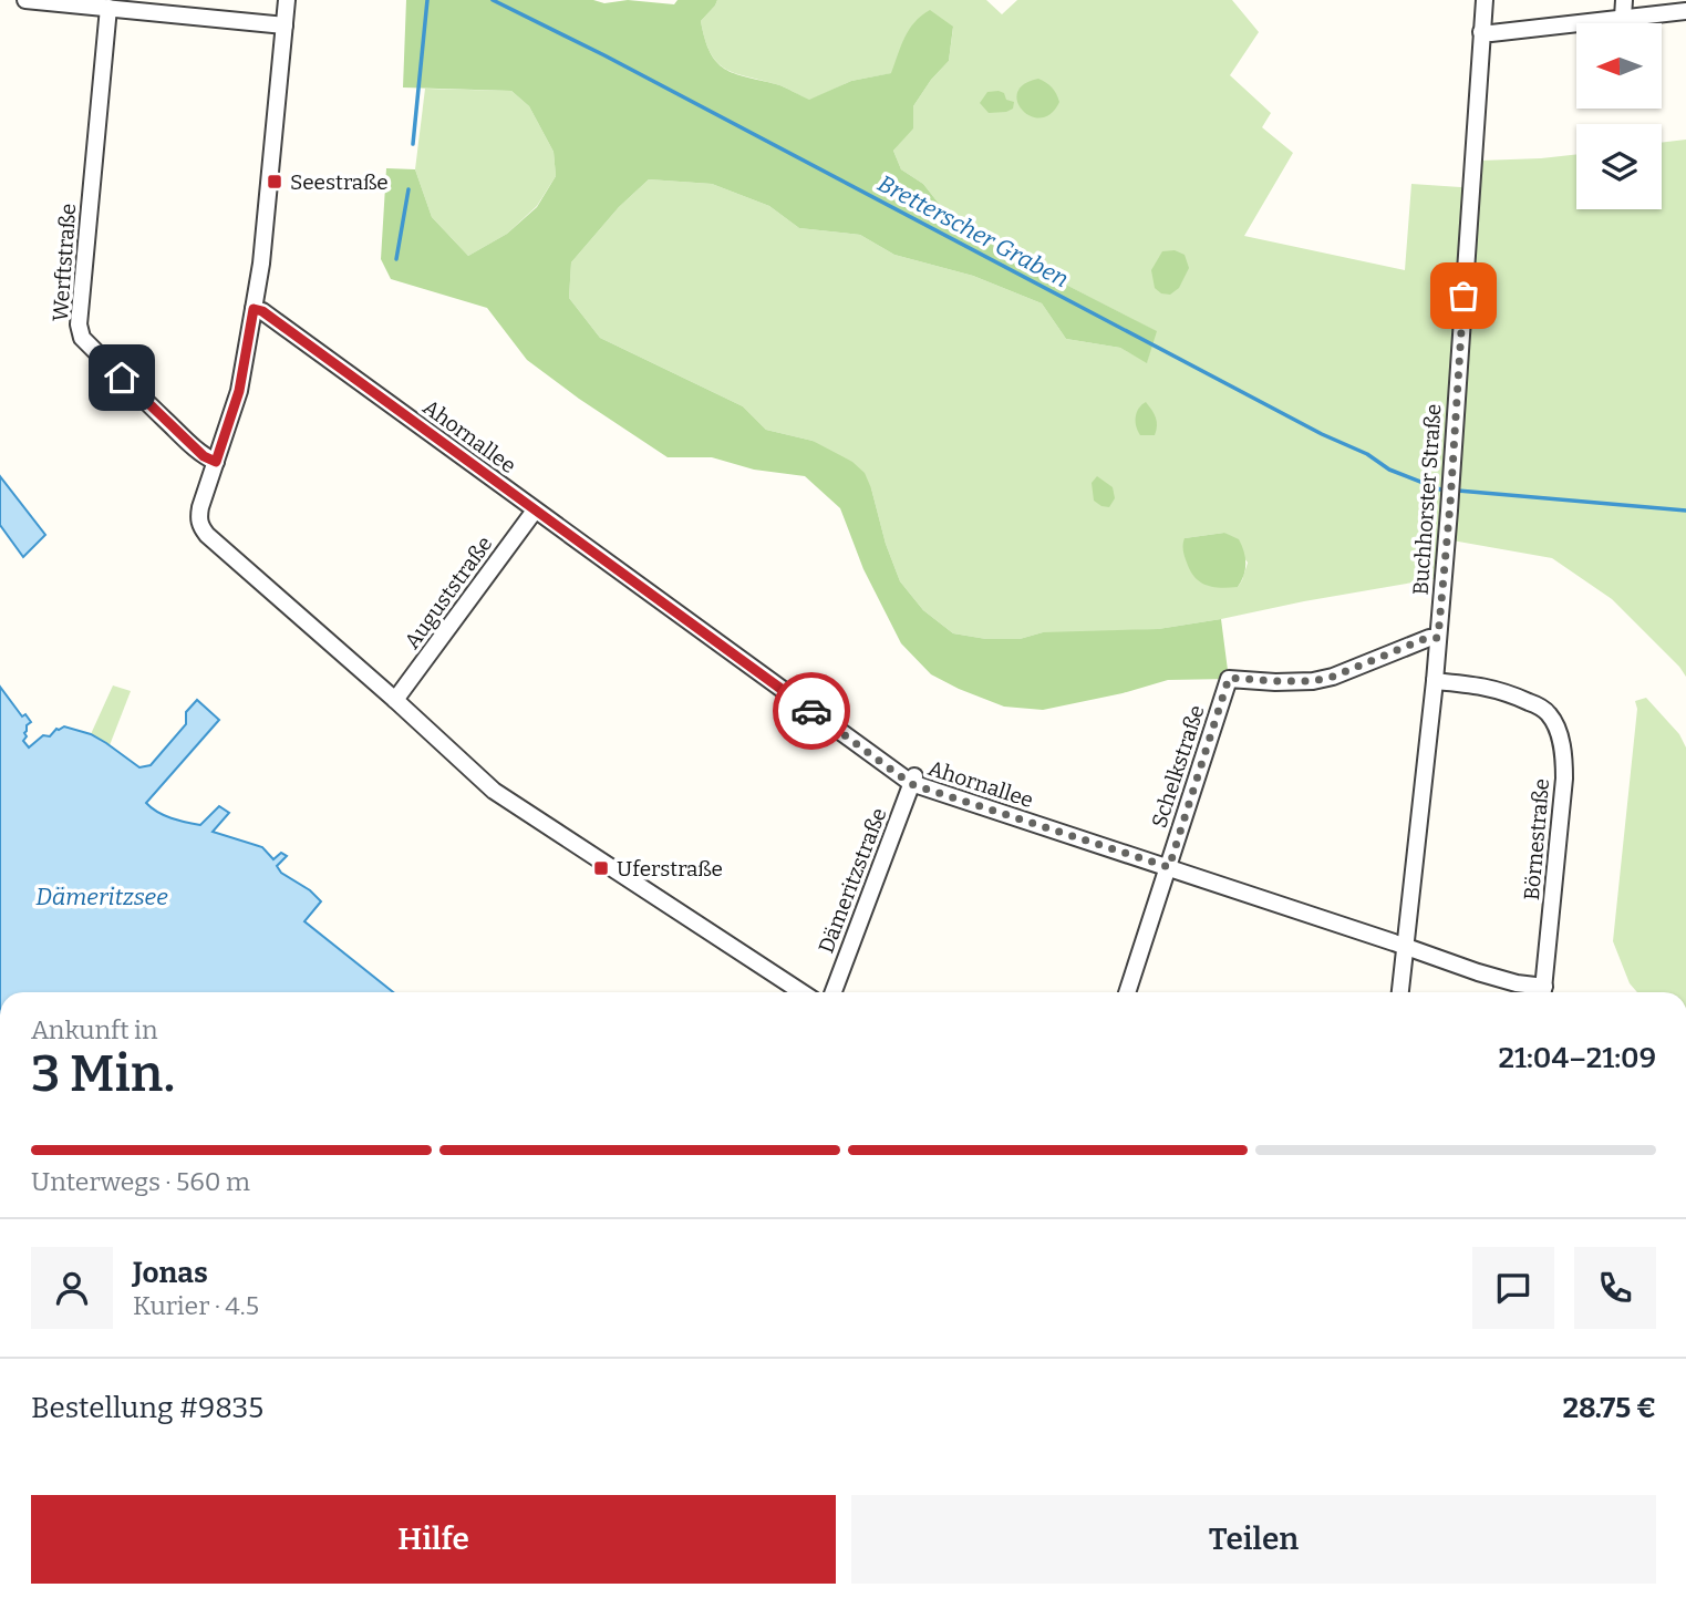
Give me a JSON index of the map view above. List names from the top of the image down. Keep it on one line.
{"streets":{"street":["Werftstraße","Ahornallee","Buchhorster Straße","Auguststraße","Schelkstraße","Börnestraße","Dämeritzstraße"]},"crossings":[["Ahornallee","Buchhorster Straße"],["Ahornallee","Auguststraße"],["Ahornallee","Schelkstraße"],["Ahornallee","Dämeritzstraße"],["Buchhorster Straße","Schelkstraße"],["Buchhorster Straße","Börnestraße"]],"water":["Bretterscher Graben","Dämeritzsee"],"places":{"transit":["Seestraße","Uferstraße"]},"north":"left","page":{"heading":["3 Min.","Ankunft in","21:04–21:09"],"panel":["Jonas","Kurier · 4.5","Bestellung #9835","28.75 €"],"bar":"Unterwegs · 560 m","buttons":["Hilfe","Teilen"]}}
